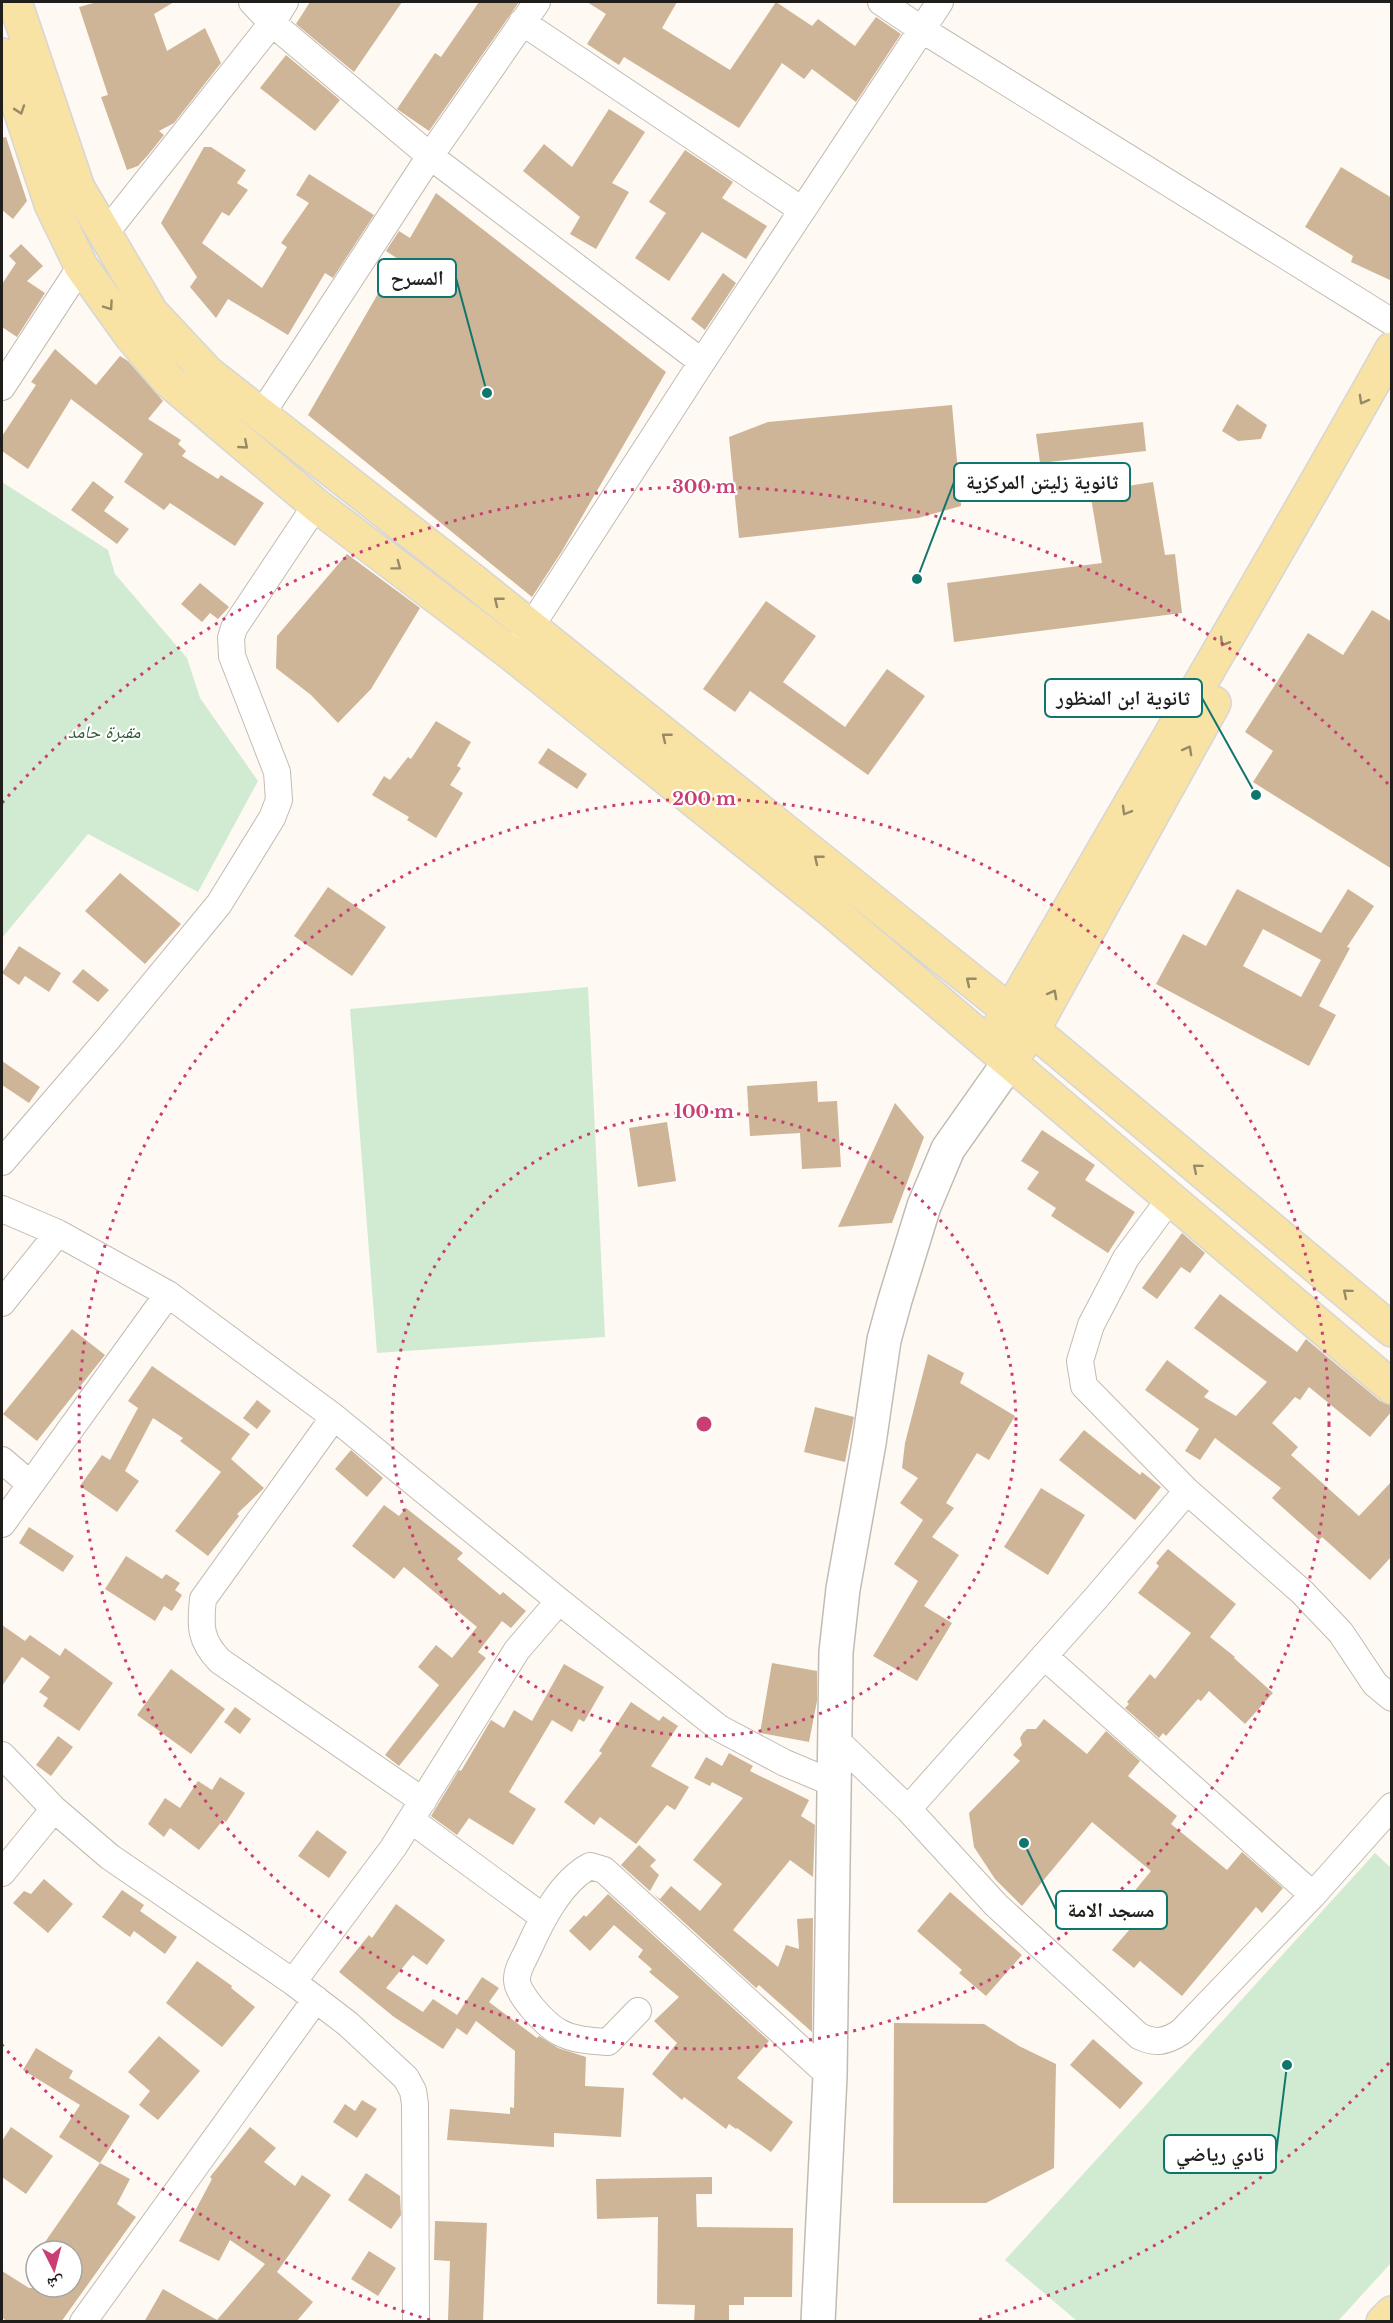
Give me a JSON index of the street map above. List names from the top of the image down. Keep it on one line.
{"parks":["مقبرة حامد"],"places":["المسرح","ثانوية زليتن المركزية","ثانوية ابن المنظور","مسجد الامة","نادي رياضي"],"north":"bottom","rings":["300 m","200 m","100 m"]}
